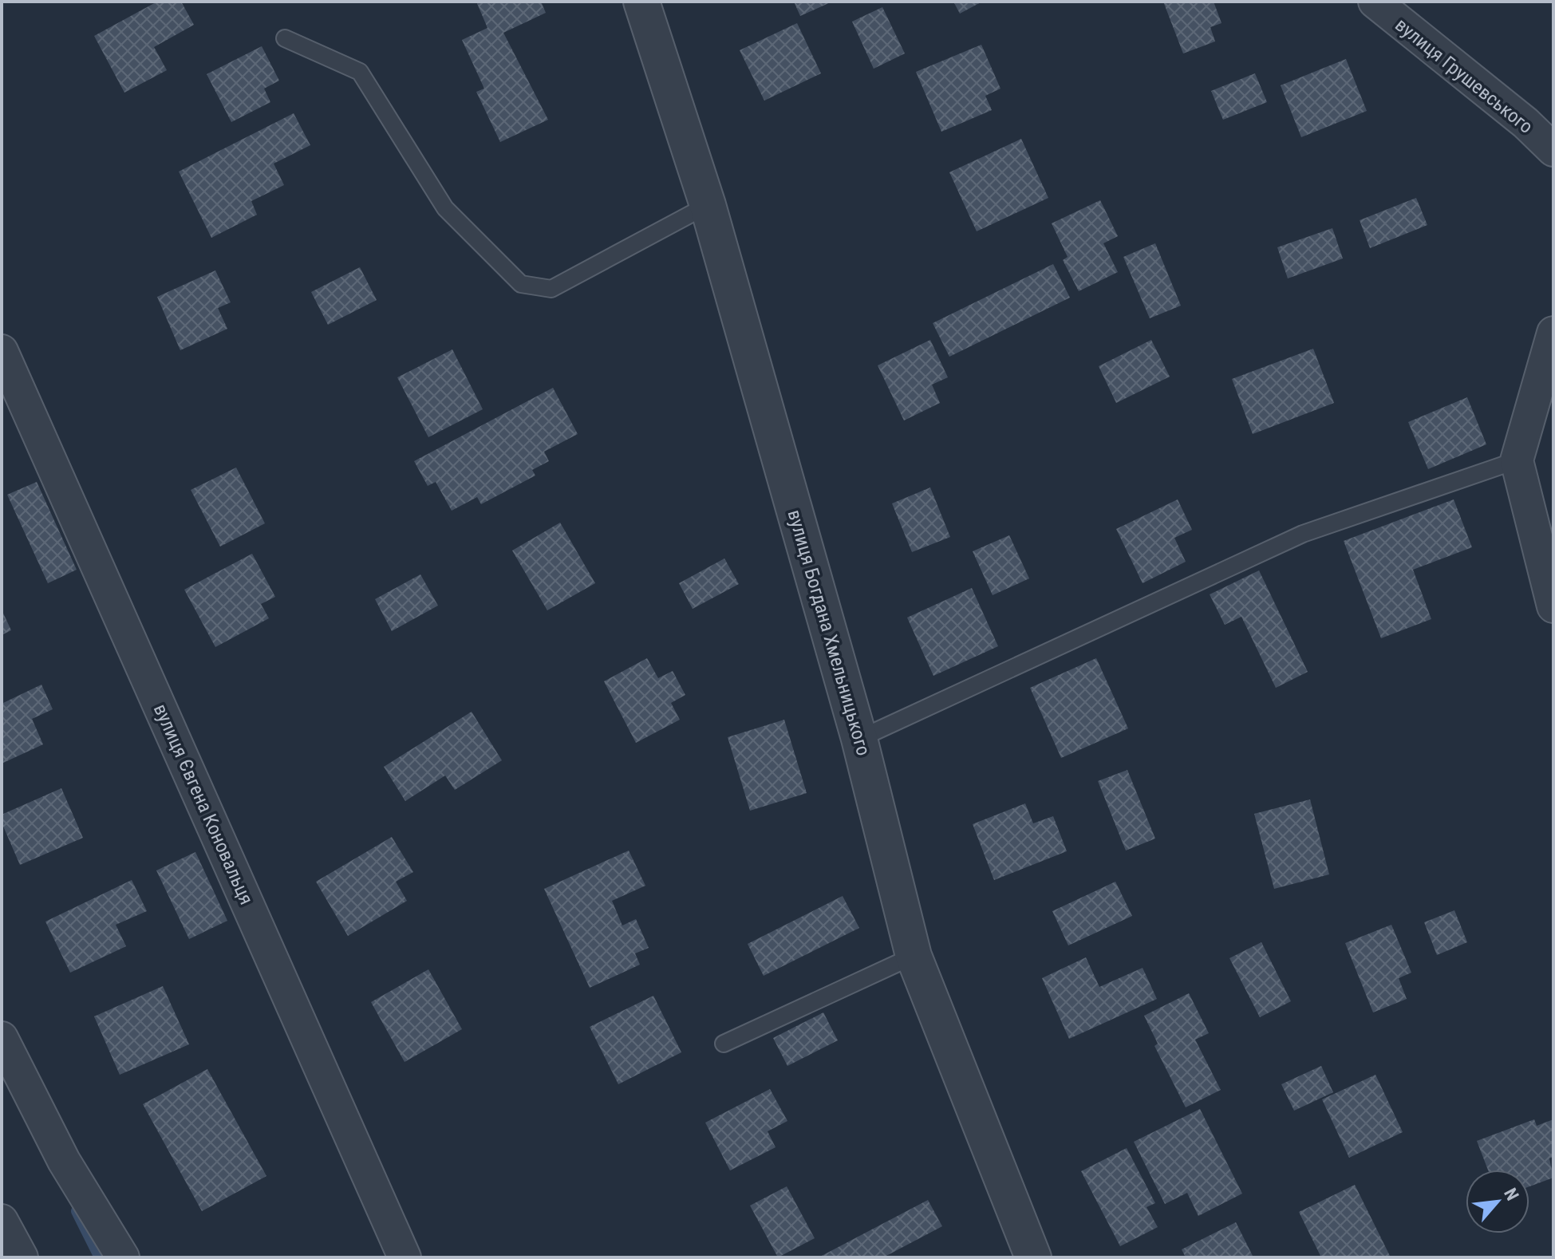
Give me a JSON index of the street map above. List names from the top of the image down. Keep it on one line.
{"streets":{"street":["вулиця Грушевського","вулиця Богдана Хмельницького","вулиця Євгена Коновальця"]},"north":"top right"}
